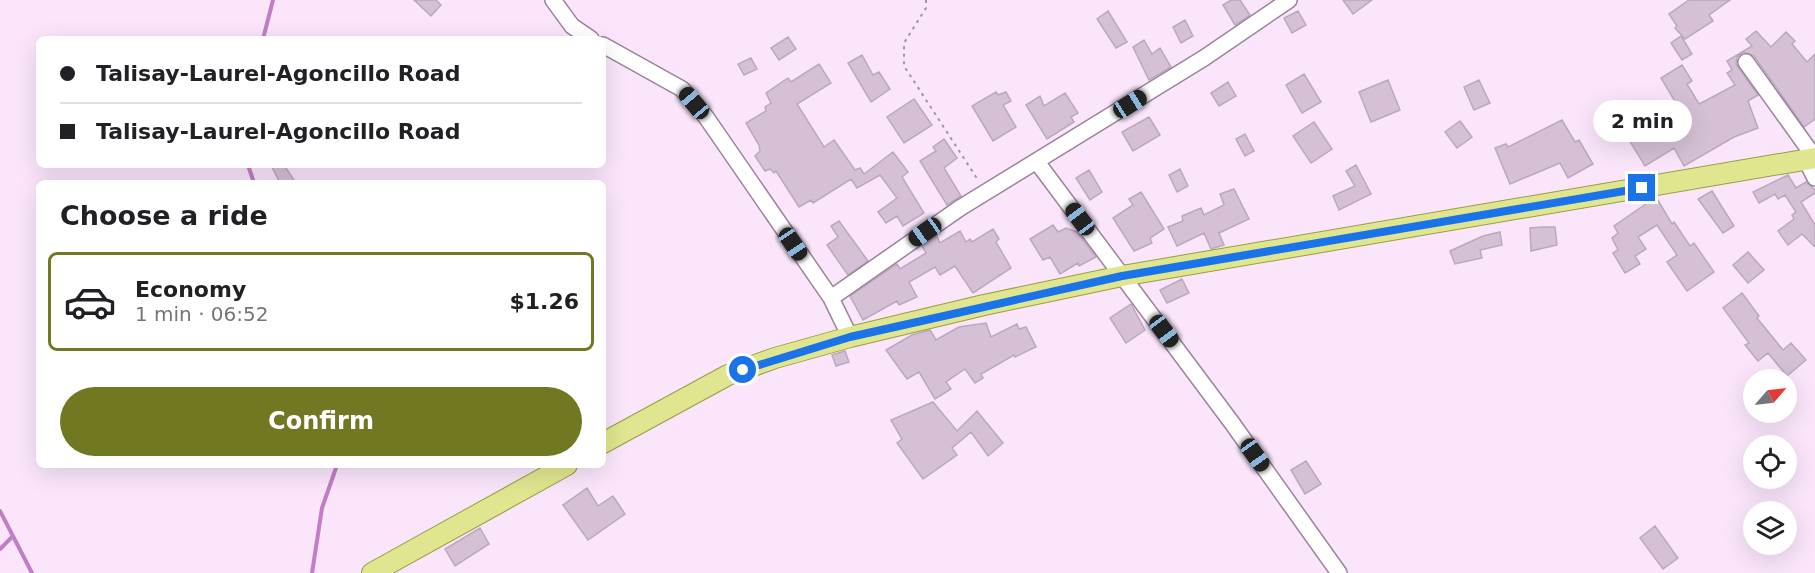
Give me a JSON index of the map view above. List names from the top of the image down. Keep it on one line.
{"north":"top right","page":{"banner":["Talisay-Laurel-Agoncillo Road","Talisay-Laurel-Agoncillo Road"],"bubble":"2 min","heading":"Choose a ride","list":[{"name":"Economy","note":"1 min · 06:52","value":"$1.26"}],"buttons":"Confirm"}}
